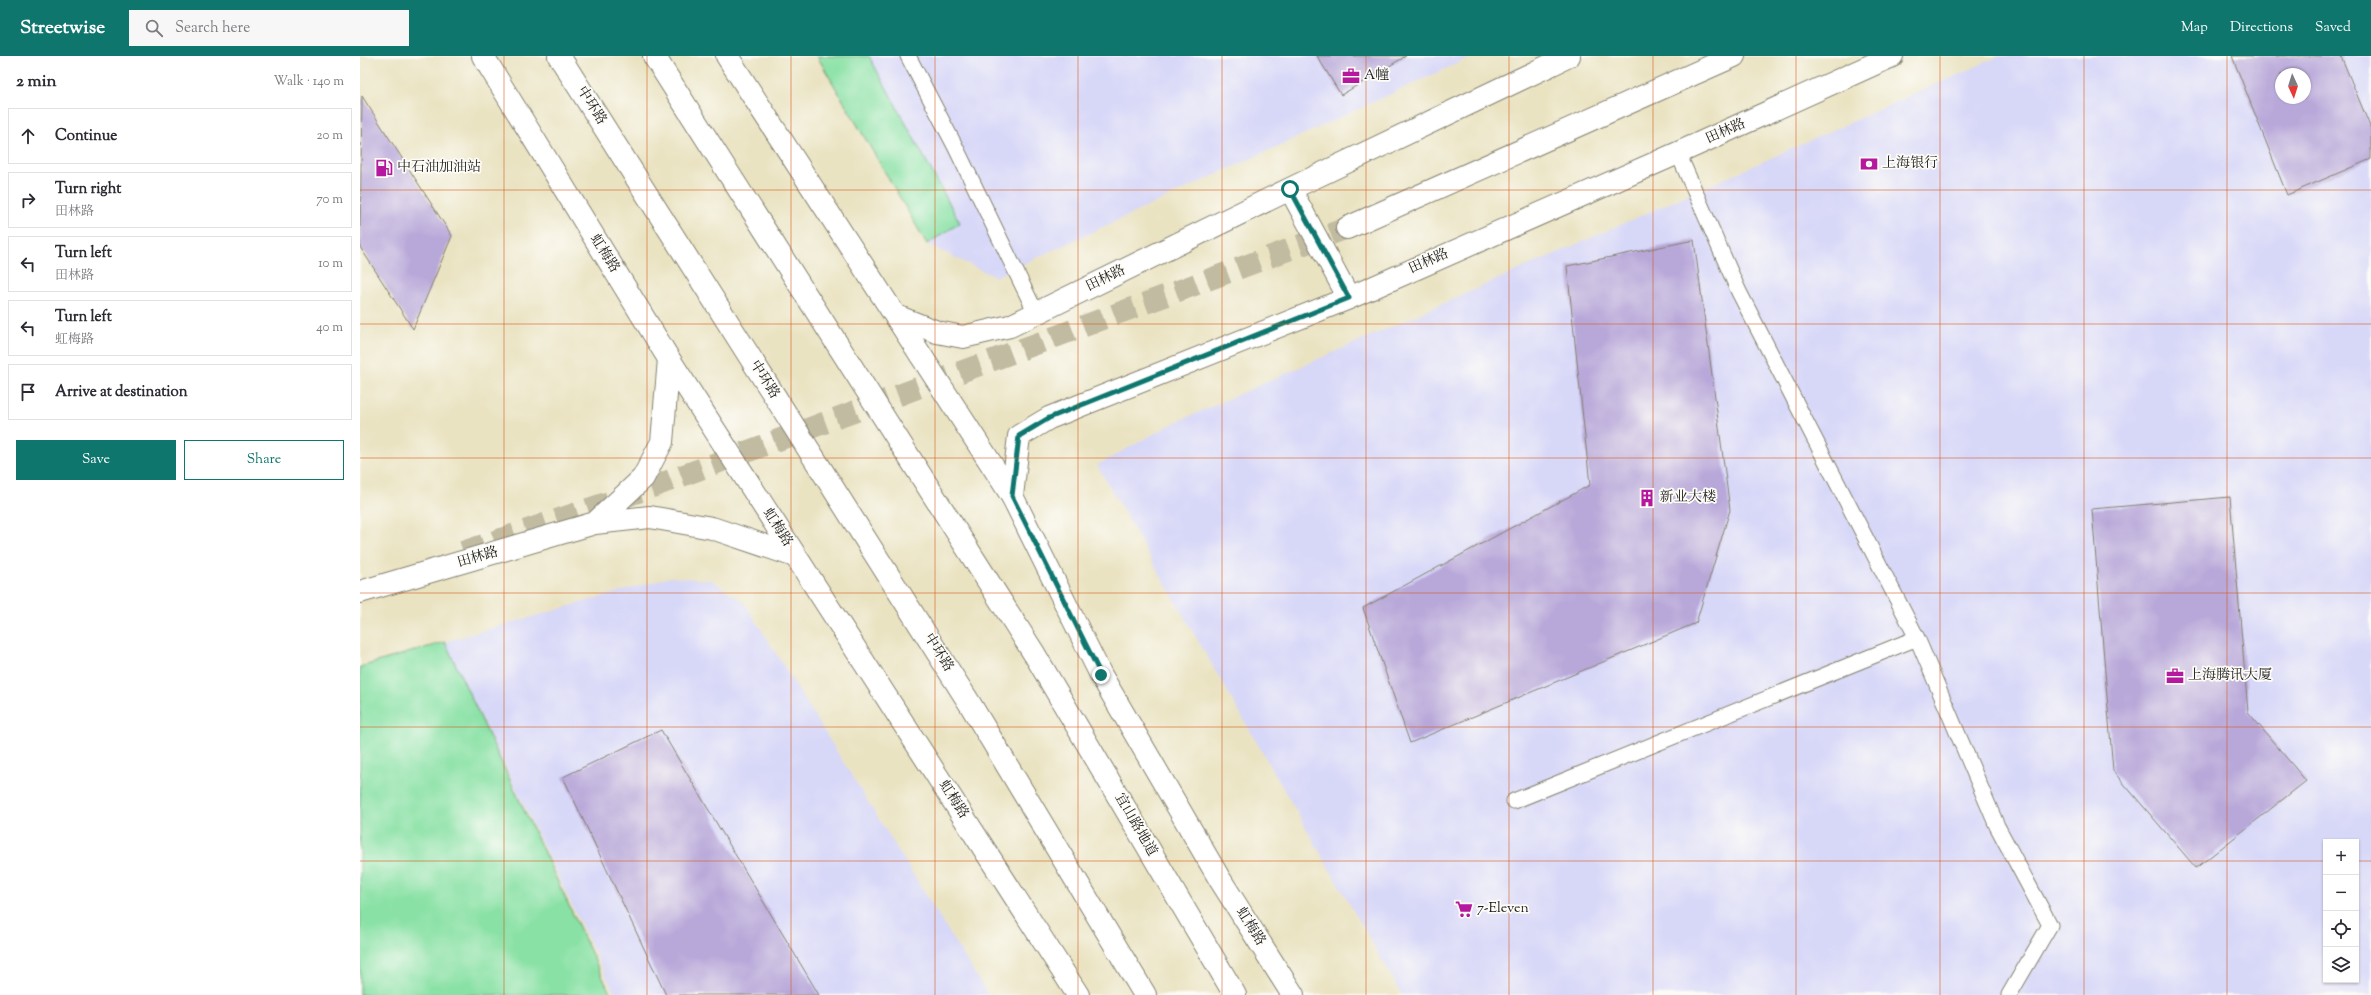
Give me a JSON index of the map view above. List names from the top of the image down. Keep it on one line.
{"streets":{"main road":["中环路","田林路","虹梅路","宜山路地道"]},"crossings":[["田林路","虹梅路"]],"places":{"office":["A幢","上海腾讯大厦"],"bank":["上海银行"],"fuel station":["中石油加油站"],"building":["新业大楼"],"supermarket":["7-Eleven"]},"north":"bottom","page":{"header":"Streetwise","search":"Search here","nav":["Map","Directions","Saved"],"heading":["2 min","Walk · 140 m"],"list":[["Continue","20 m"],["Turn right","田林路","70 m"],["Turn left","田林路","10 m"],["Turn left","虹梅路","40 m"],"Arrive at destination"],"buttons":["Save","Share"],"map_buttons":["+","−"]}}
